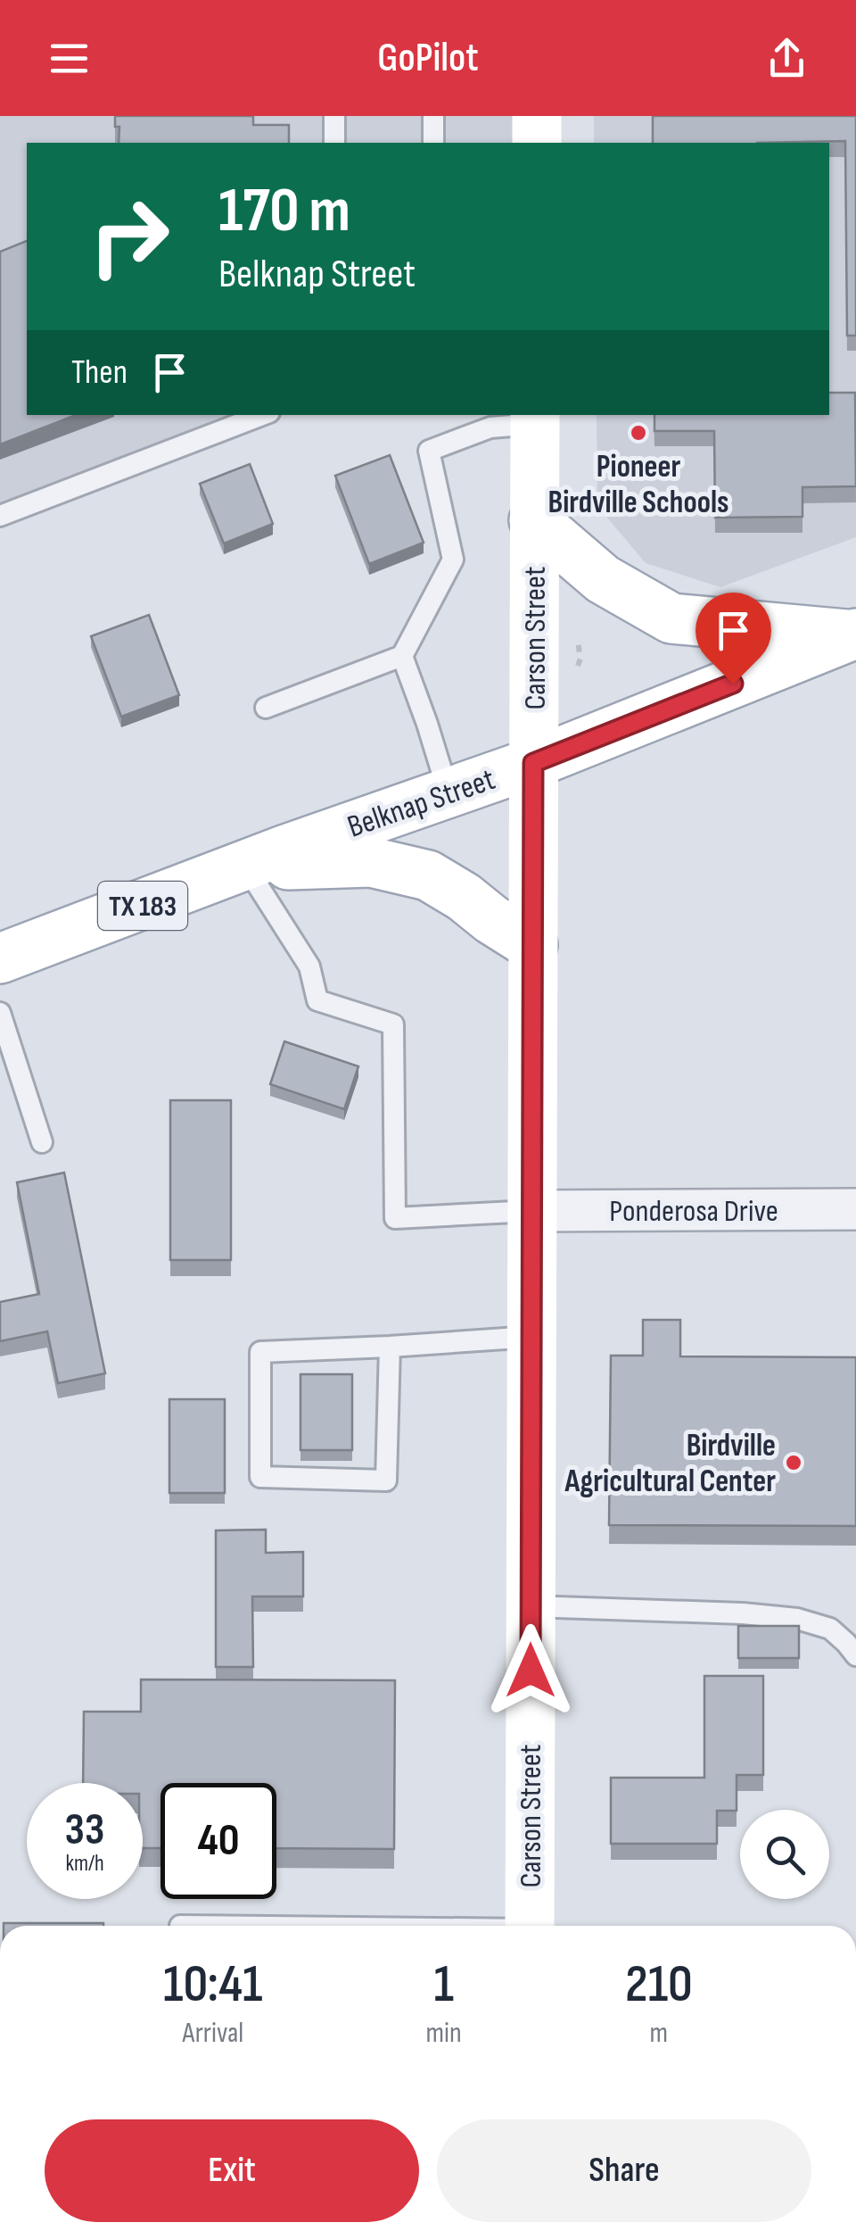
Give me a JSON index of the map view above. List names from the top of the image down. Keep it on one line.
{"streets":{"street":["Carson Street","Belknap Street","TX 183","Ponderosa Drive"]},"crossings":[["Carson Street","Belknap Street"],["Carson Street","Ponderosa Drive"],["Belknap Street","TX 183"]],"places":["Pioneer Birdville Schools","Birdville Agricultural Center"],"page":{"header":"GoPilot","turn":["170 m","Belknap Street"],"then":"Then","speed":"33 km/h","limit":"40","eta":["10:41","Arrival","1","min","210","m"],"buttons":["Exit","Share"]}}
